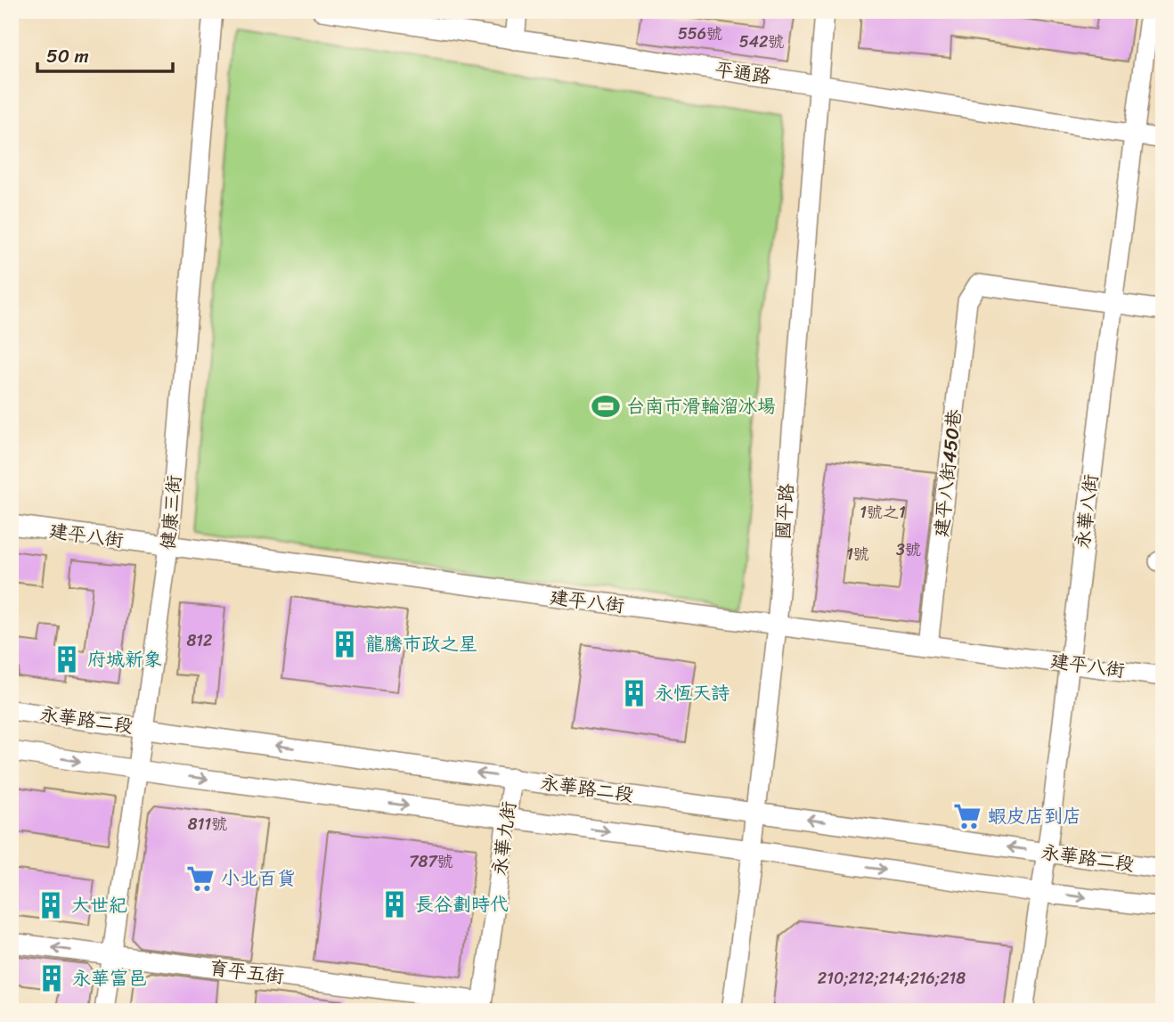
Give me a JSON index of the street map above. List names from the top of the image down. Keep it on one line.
{"streets":{"street":["平通路","建平八街450巷","國平路","永華八街","健康三街","建平八街","永華路二段","永華九街","育平五街"]},"crossings":[["平通路","國平路"],["平通路","永華八街"],["建平八街450巷","永華八街"],["建平八街450巷","建平八街"],["國平路","建平八街"],["國平路","永華路二段"],["永華八街","建平八街"],["永華八街","永華路二段"],["健康三街","建平八街"],["健康三街","永華路二段"],["健康三街","育平五街"],["永華路二段","永華九街"],["永華九街","育平五街"]],"places":{"sports":["台南市滑輪溜冰場"],"building":["龍騰市政之星","府城新象","永恆天詩","長谷劃時代","大世紀","永華富邑"],"supermarket":["蝦皮店到店","小北百貨"]},"house_numbers":["556號","542號","1號之1","3號","1號","812","811號","787號","210;212;214;216;218"],"scale_bar":"50 m"}
